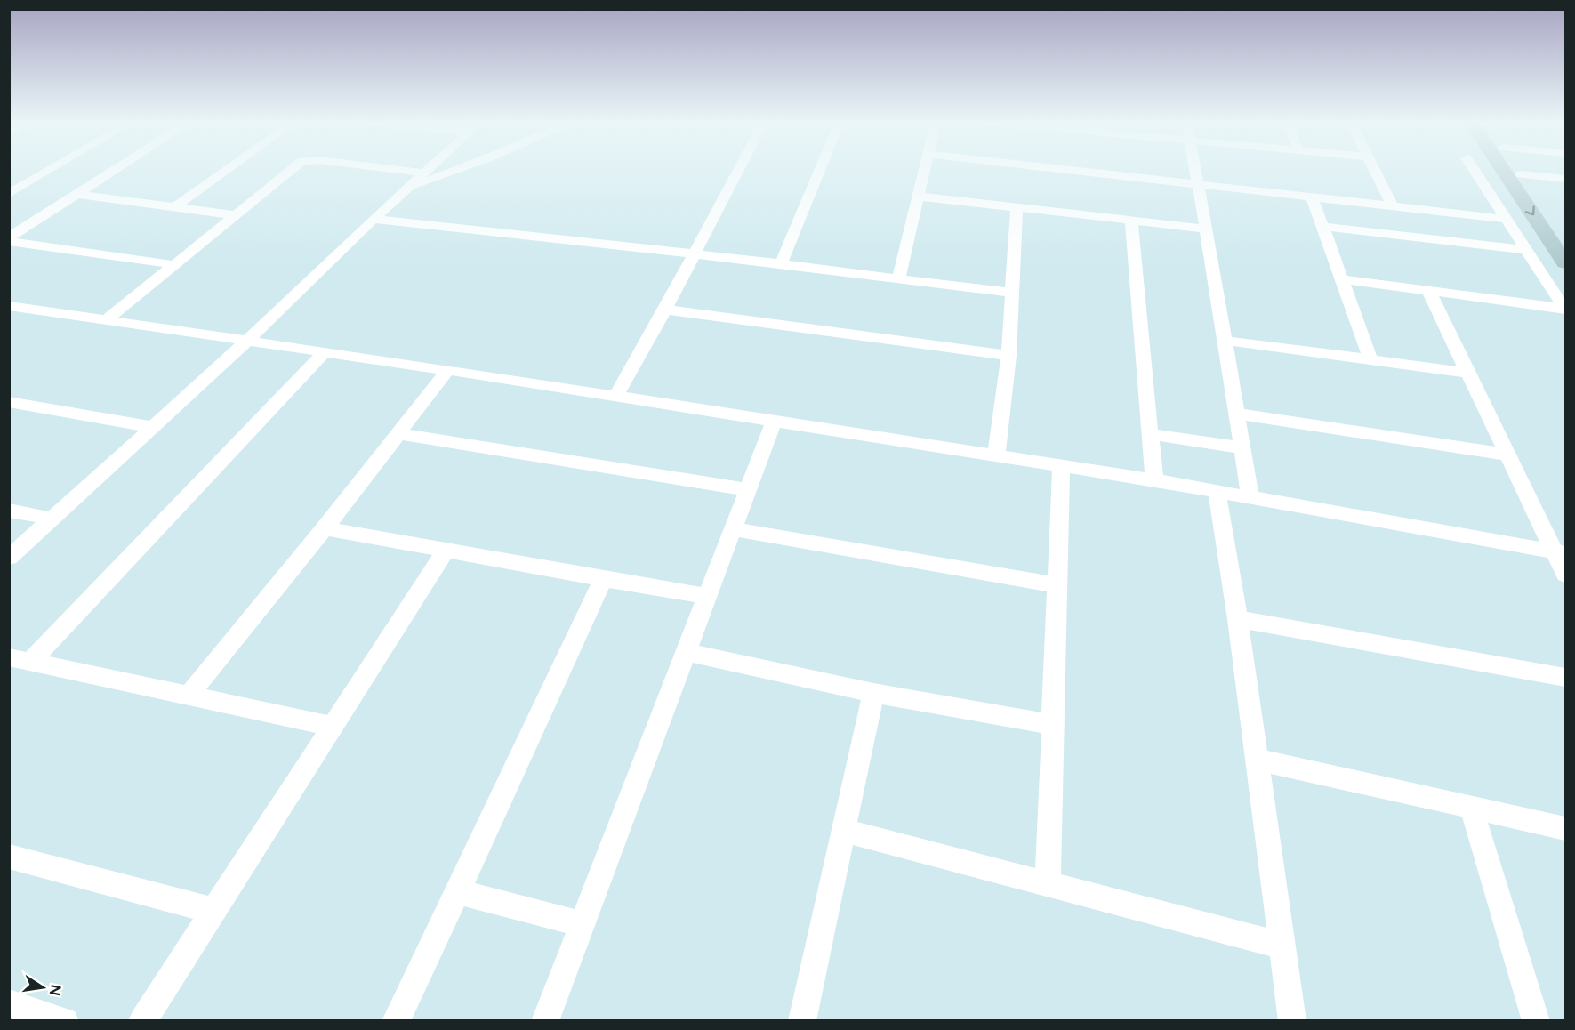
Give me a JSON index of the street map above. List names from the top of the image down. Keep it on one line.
{"north":"right"}
